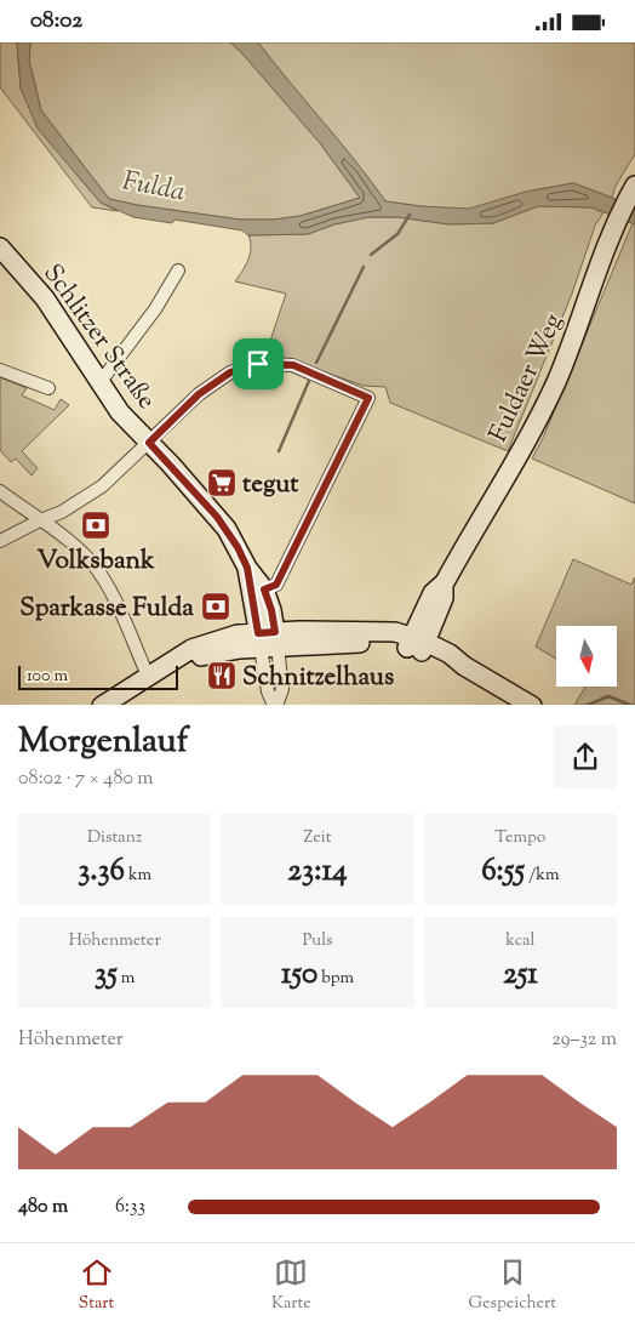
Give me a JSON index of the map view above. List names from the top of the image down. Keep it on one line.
{"streets":{"main road":["Schlitzer Straße","Fuldaer Weg"]},"water":["Fulda"],"places":{"supermarket":["tegut"],"bank":["Volksbank","Sparkasse Fulda"],"restaurant":["Schnitzelhaus"]},"scale_bar":"100 m","north":"bottom","page":{"status":"08:02","scale":"100 m","heading":["Morgenlauf","08:02 · 7 × 480 m"],"stats":[["Distanz","3.36 km"],["Zeit","23:14"],["Tempo","6:55 /km"],["Höhenmeter","35 m"],["Puls","150 bpm"],["kcal","251"]],"chart":["Höhenmeter","29–32 m"],"list":[{"name":"480 m","note":"6:33"}],"tabs":["Start","Karte","Gespeichert"]}}
